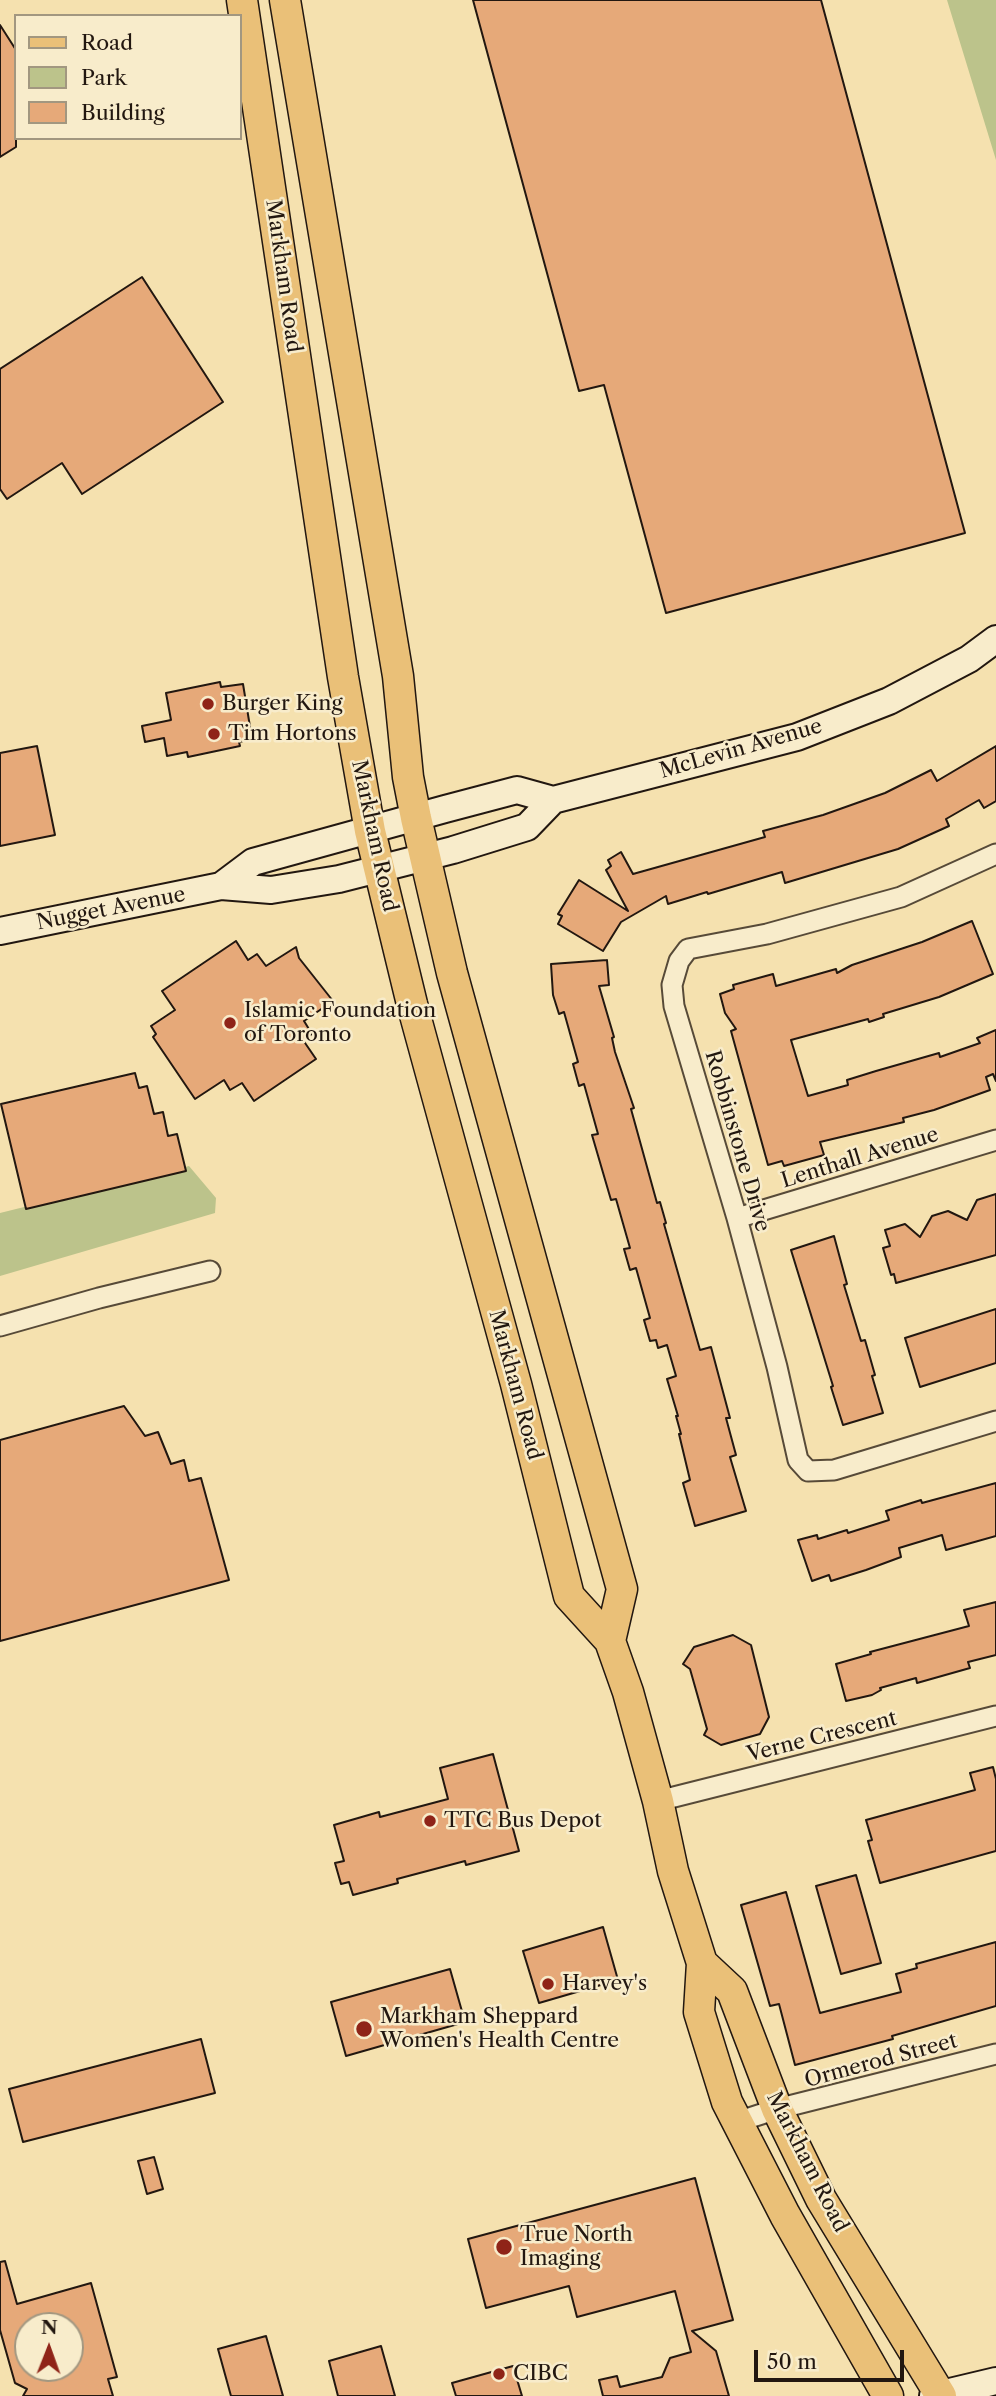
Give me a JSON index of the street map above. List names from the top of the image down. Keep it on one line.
{"streets":{"main road":["Markham Road"],"street":["McLevin Avenue","Nugget Avenue","Robbinstone Drive","Lenthall Avenue","Verne Crescent","Ormerod Street"]},"crossings":[["Markham Road","Nugget Avenue"],["Markham Road","Verne Crescent"],["Markham Road","Ormerod Street"],["Robbinstone Drive","Lenthall Avenue"]],"places":["Burger King","Tim Hortons","Islamic Foundation of Toronto","TTC Bus Depot","Harvey's","Markham Sheppard Women's Health Centre","True North Imaging","CIBC"],"legend":["Road","Park","Building"],"scale_bar":"50 m","north":"top"}
